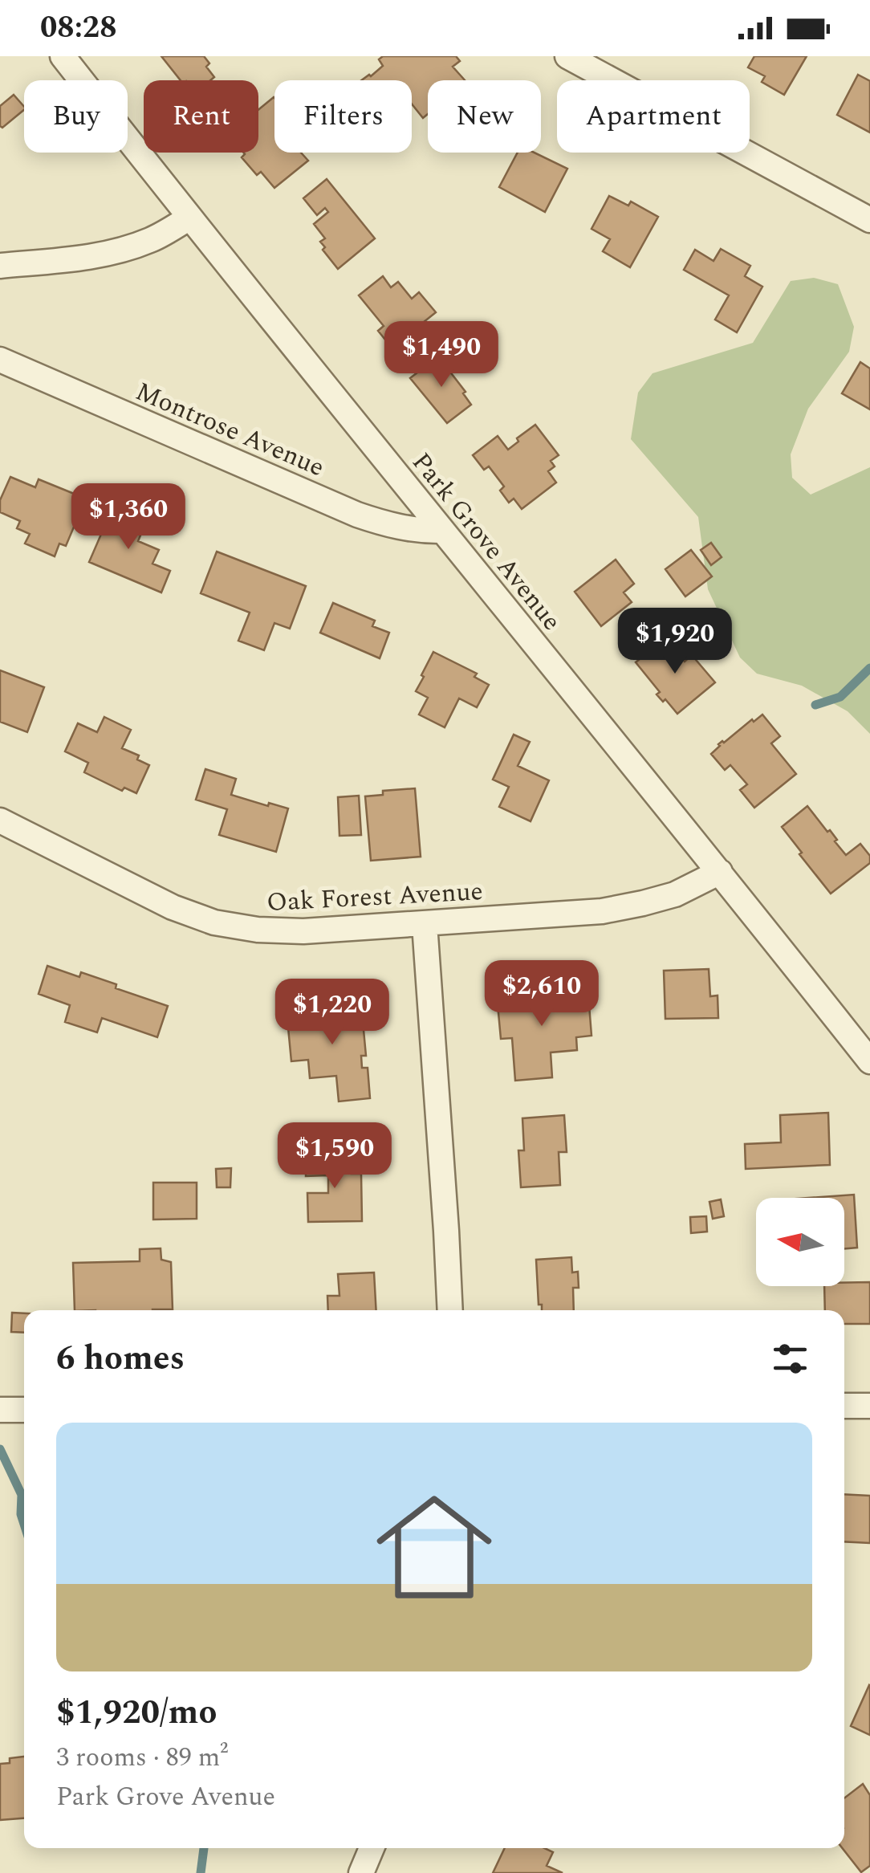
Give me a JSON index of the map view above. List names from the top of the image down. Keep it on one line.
{"streets":{"street":["Montrose Avenue","Park Grove Avenue","Oak Forest Avenue"]},"crossings":[["Montrose Avenue","Park Grove Avenue"],["Park Grove Avenue","Oak Forest Avenue"]],"north":"left","page":{"status":"08:28","chip":["Buy","Rent","Filters","New","Apartment"],"price":["$1,490","$1,360","$1,920","$2,610","$1,220","$1,590"],"heading":"6 homes","list":[{"name":"$1,920/mo","note":"3 rooms · 89 m² · Park Grove Avenue"}]}}
